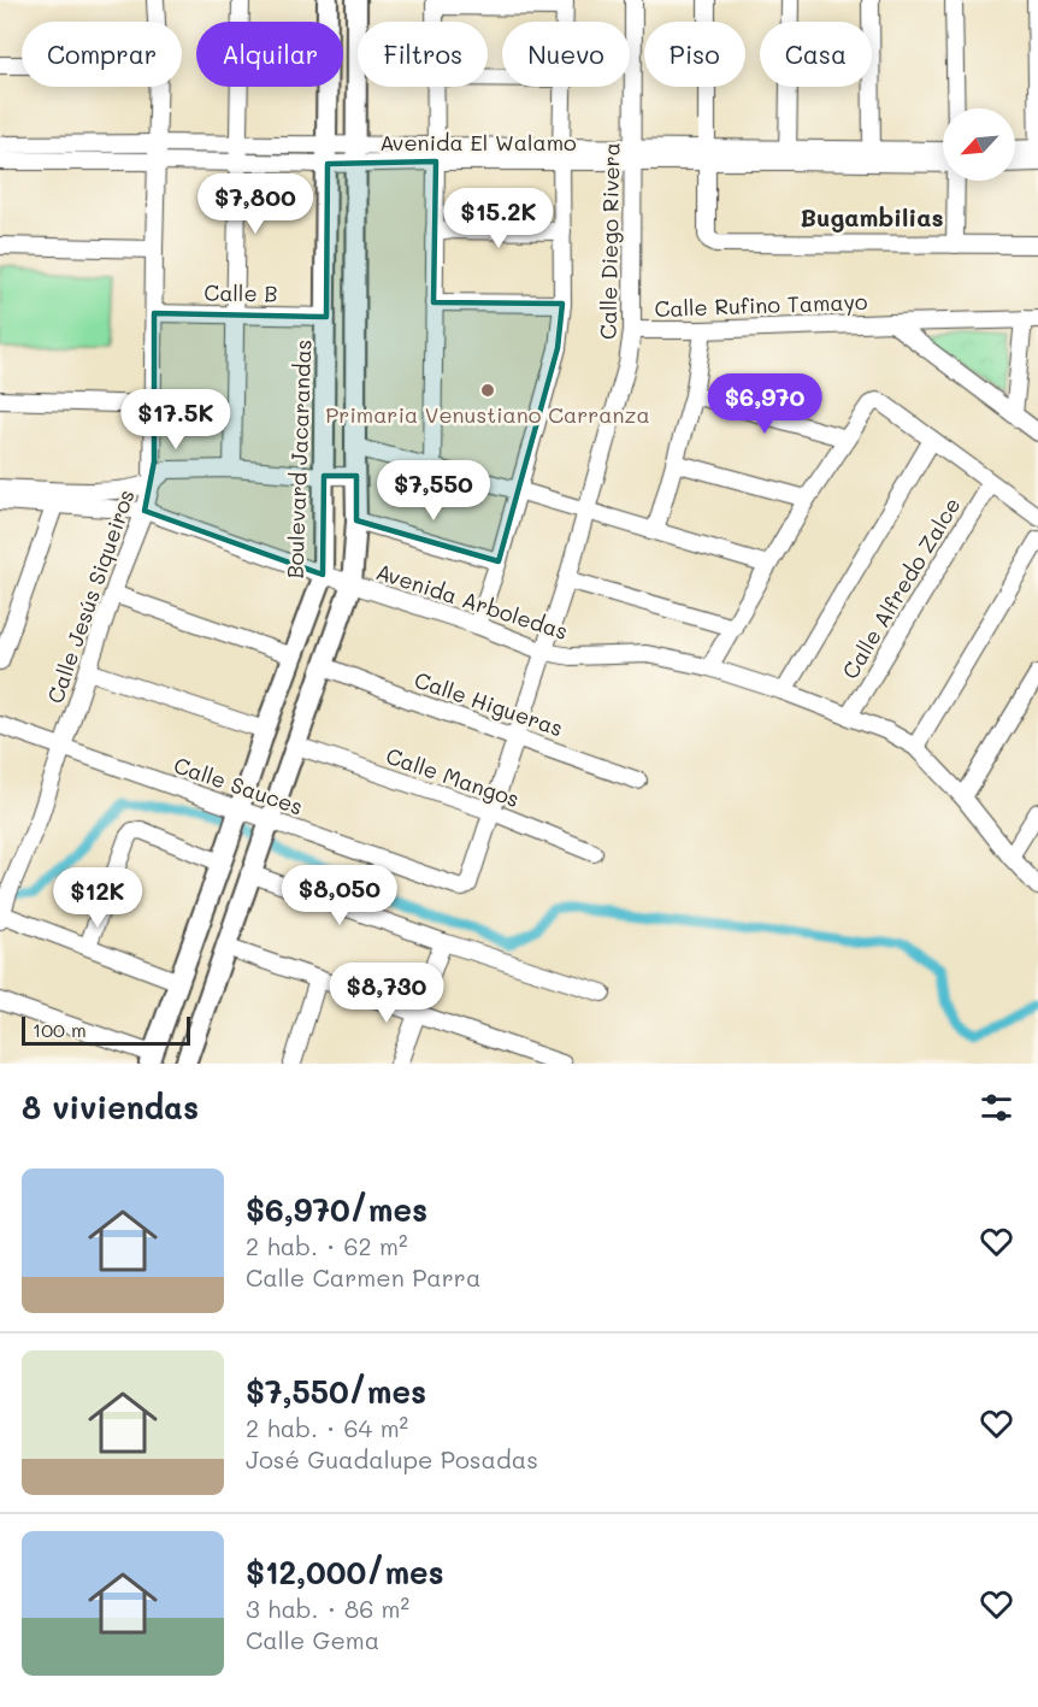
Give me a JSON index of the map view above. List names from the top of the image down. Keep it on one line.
{"streets":{"main road":["Boulevard Jacarandas"],"street":["Avenida El Walamo","Calle Diego Rivera","Calle B","Calle Rufino Tamayo","Calle Alfredo Zalce","Calle Jesús Siqueiros","Avenida Arboledas","Calle Higueras","Calle Mangos","Calle Sauces"]},"crossings":[["Avenida El Walamo","Calle Diego Rivera"],["Avenida El Walamo","Boulevard Jacarandas"],["Avenida El Walamo","Calle Jesús Siqueiros"],["Calle Diego Rivera","Calle Rufino Tamayo"],["Calle Diego Rivera","Avenida Arboledas"],["Calle Diego Rivera","Calle Higueras"],["Calle Diego Rivera","Calle Mangos"],["Calle Diego Rivera","Calle Sauces"],["Calle B","Boulevard Jacarandas"],["Calle B","Calle Jesús Siqueiros"],["Boulevard Jacarandas","Avenida Arboledas"],["Boulevard Jacarandas","Calle Sauces"],["Calle Alfredo Zalce","Avenida Arboledas"],["Calle Jesús Siqueiros","Avenida Arboledas"],["Calle Jesús Siqueiros","Calle Sauces"]],"districts":["Bugambilias"],"places":["Primaria Venustiano Carranza"],"scale_bar":"100 m","north":"bottom left","page":{"chip":["Comprar","Alquilar","Filtros","Nuevo","Piso","Casa"],"price":["$7,800","$15.2K","$6,970","$17.5K","$7,550","$8,050","$12K","$8,730"],"scale":"100 m","heading":"8 viviendas","list":[{"name":"$6,970/mes","note":"2 hab. · 62 m² · Calle Carmen Parra"},{"name":"$7,550/mes","note":"2 hab. · 64 m² · José Guadalupe Posadas"},{"name":"$12,000/mes","note":"3 hab. · 86 m² · Calle Gema"}]}}
